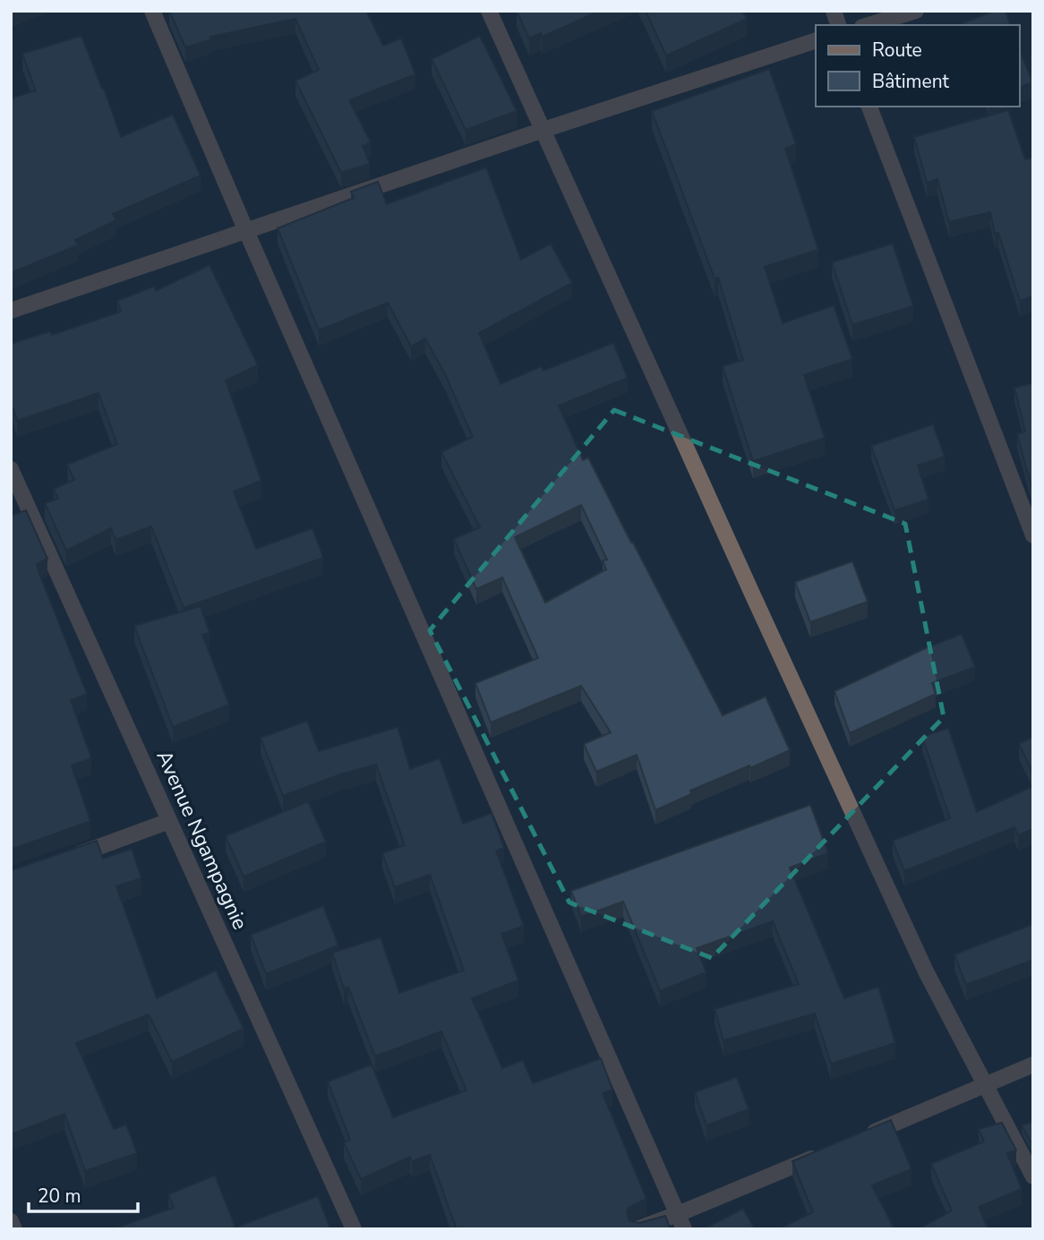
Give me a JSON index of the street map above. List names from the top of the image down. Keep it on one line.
{"streets":{"street":["Avenue Ngampagnie"]},"legend":["Route","Bâtiment"],"scale_bar":"20 m"}
